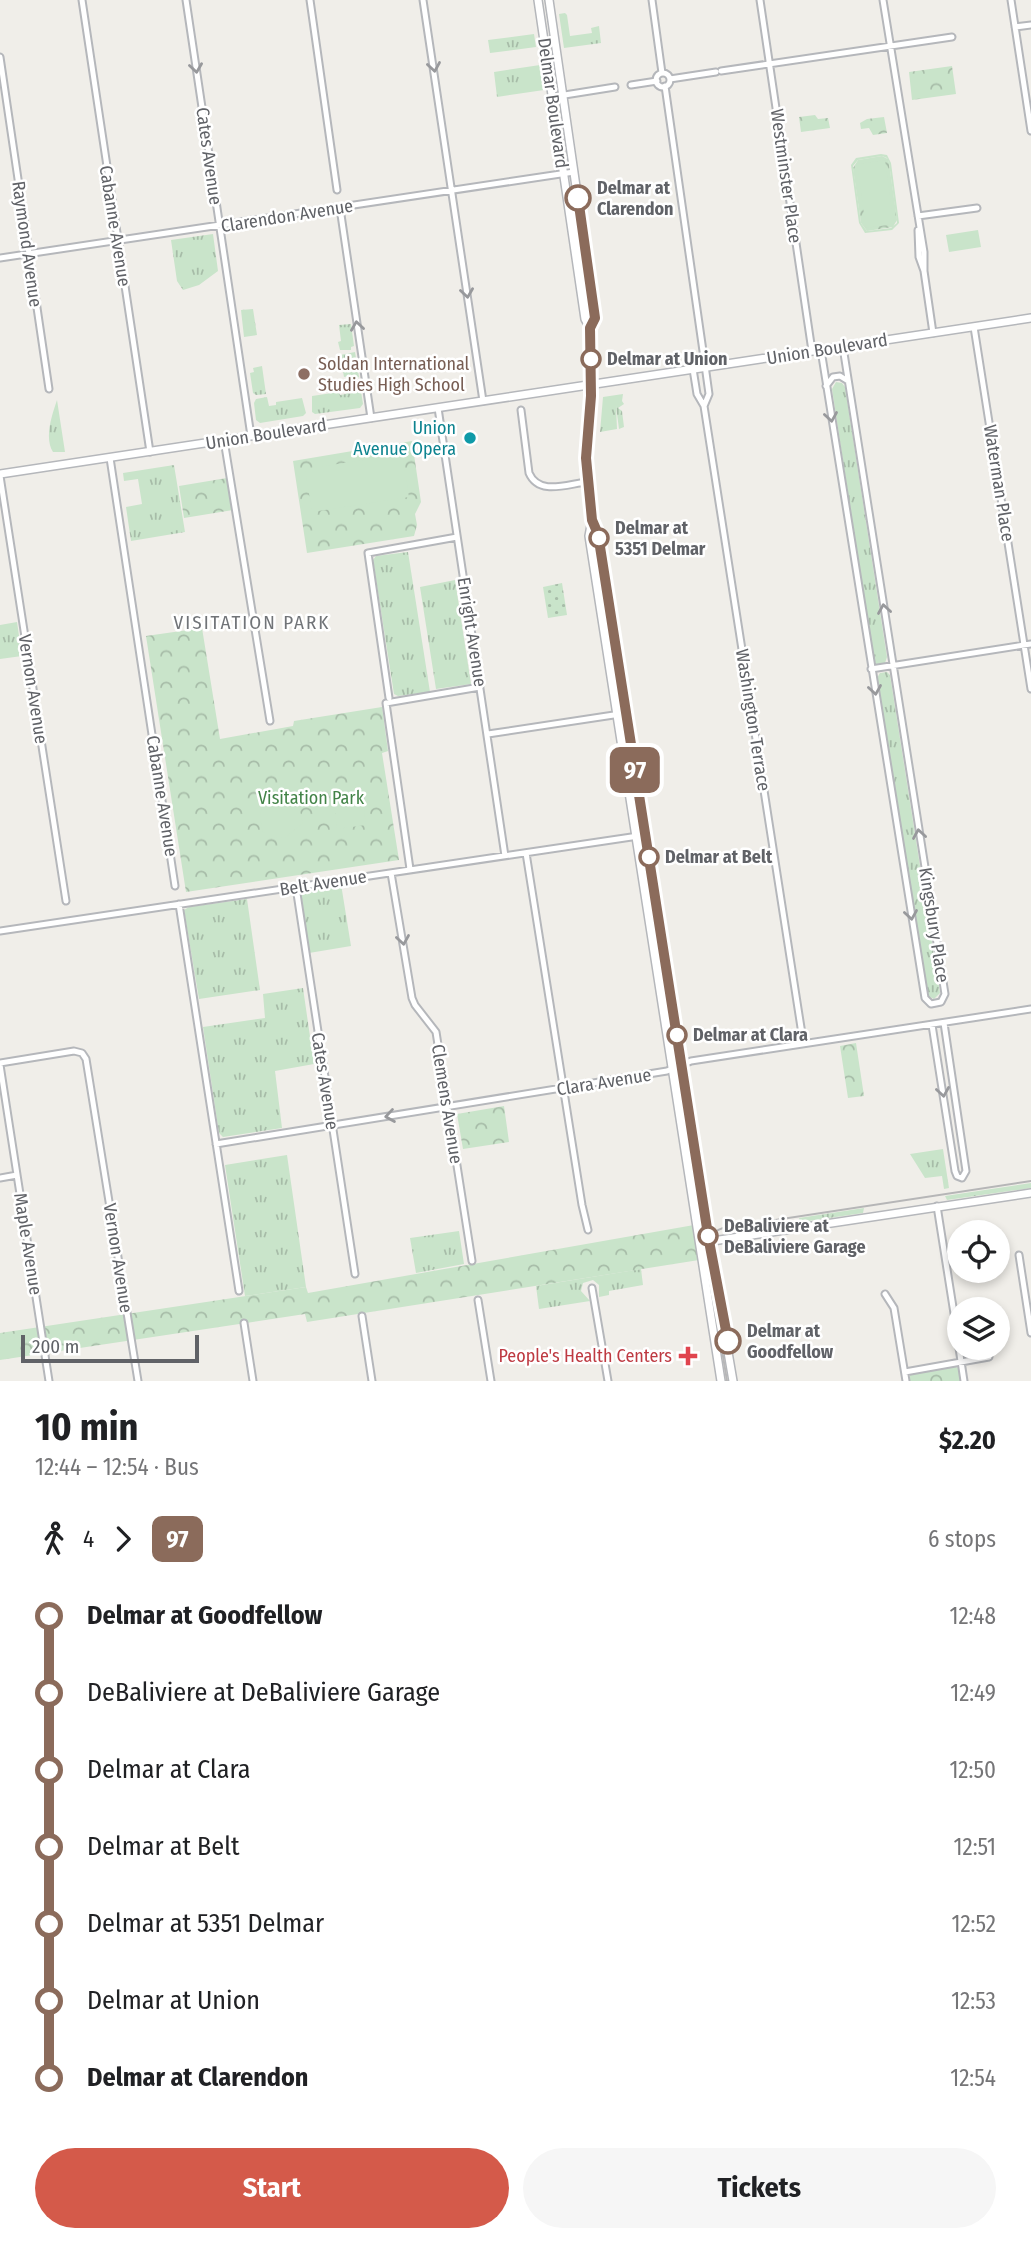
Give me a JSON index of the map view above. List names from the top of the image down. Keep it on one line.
{"streets":{"main road":["Delmar Boulevard","Union Boulevard"],"street":["Cates Avenue","Westminster Place","Clarendon Avenue","Cabanne Avenue","Raymond Avenue","Waterman Place","Enright Avenue","Vernon Avenue","Washington Terrace","Belt Avenue","Kingsbury Place","Clara Avenue","Clemens Avenue","Maple Avenue"]},"crossings":[["Delmar Boulevard","Clarendon Avenue"],["Delmar Boulevard","Union Boulevard"],["Delmar Boulevard","Belt Avenue"],["Delmar Boulevard","Clara Avenue"],["Cates Avenue","Clarendon Avenue"],["Cates Avenue","Union Boulevard"],["Cates Avenue","Belt Avenue"],["Cates Avenue","Clara Avenue"],["Westminster Place","Union Boulevard"],["Westminster Place","Kingsbury Place"],["Clarendon Avenue","Cabanne Avenue"],["Clarendon Avenue","Raymond Avenue"],["Cabanne Avenue","Union Boulevard"],["Union Boulevard","Waterman Place"],["Union Boulevard","Enright Avenue"],["Union Boulevard","Vernon Avenue"],["Union Boulevard","Kingsbury Place"],["Enright Avenue","Belt Avenue"],["Vernon Avenue","Maple Avenue"],["Belt Avenue","Clemens Avenue"],["Clara Avenue","Clemens Avenue"]],"one_way":["Clemens Avenue"],"districts":["VISITATION PARK"],"parks":["Visitation Park"],"places":{"other":["Delmar at Clarendon","Delmar at Union","Soldan International Studies High School","Union Avenue Opera","Delmar at 5351 Delmar","Delmar at Belt","Delmar at Clara","DeBaliviere at DeBaliviere Garage","Delmar at Goodfellow"],"health":["People's Health Centers"]},"lines":["bus line 97"],"scale_bar":"200 m","page":{"on_map":"97","scale":"200 m","heading":["10 min","12:44 – 12:54 · Bus","$2.20"],"legs":["4","97","6 stops"],"list":[{"name":"Delmar at Goodfellow","value":"12:48"},{"name":"DeBaliviere at DeBaliviere Garage","value":"12:49"},{"name":"Delmar at Clara","value":"12:50"},{"name":"Delmar at Belt","value":"12:51"},{"name":"Delmar at 5351 Delmar","value":"12:52"},{"name":"Delmar at Union","value":"12:53"},{"name":"Delmar at Clarendon","value":"12:54"}],"buttons":["Start","Tickets"]}}
